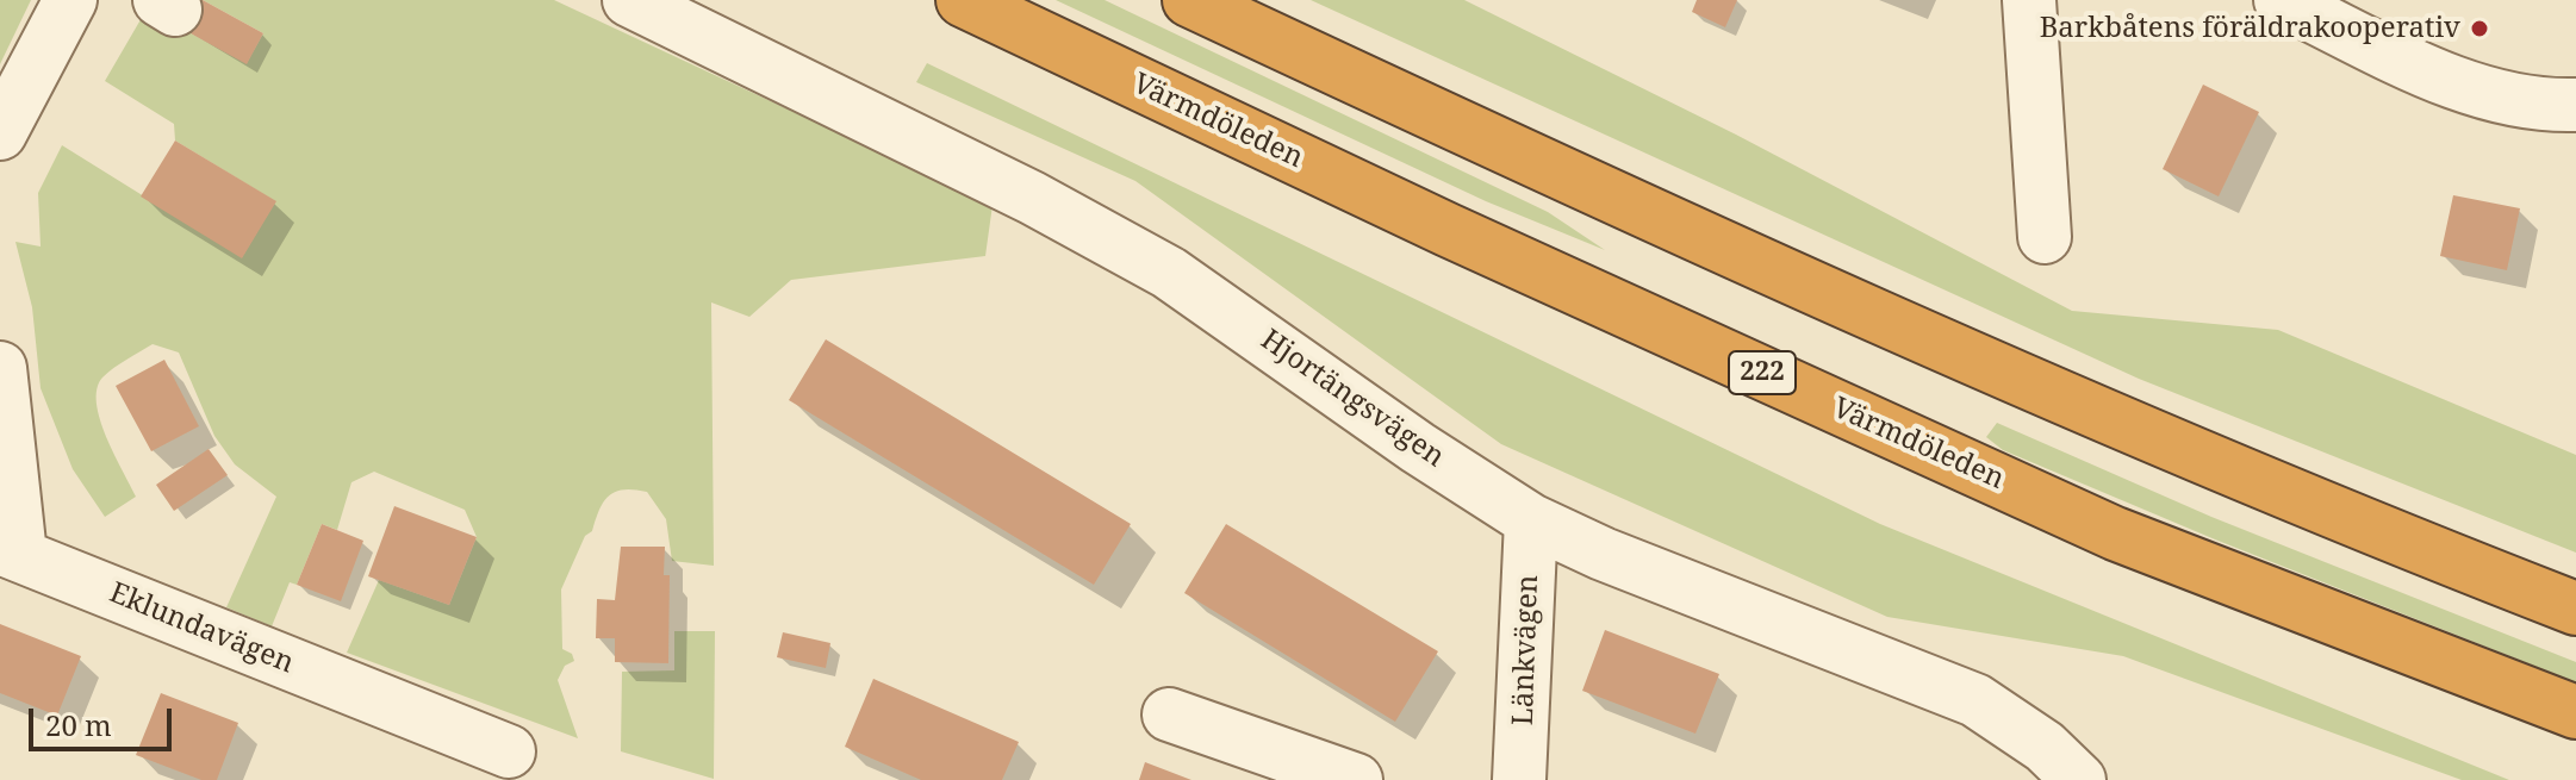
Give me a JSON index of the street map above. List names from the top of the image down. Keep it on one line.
{"streets":{"highway":["Värmdöleden","222"],"street":["Hjortängsvägen","Eklundavägen","Länkvägen"]},"crossings":[["Hjortängsvägen","Länkvägen"]],"places":["Barkbåtens föräldrakooperativ"],"scale_bar":"20 m"}
